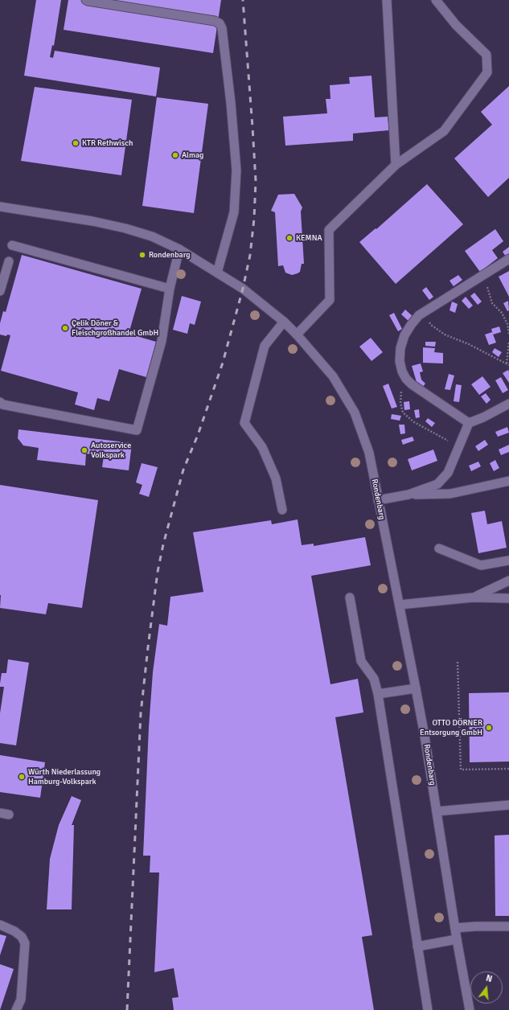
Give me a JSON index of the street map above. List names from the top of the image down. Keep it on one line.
{"streets":{"street":["Rondenbarg"]},"places":["KTR Rethwisch","Almag","KEMNA","Rondenbarg","Çelik Döner & Fleischgroßhandel GmbH","Autoservice Volkspark","OTTO DÖRNER Entsorgung GmbH","Würth Niederlassung Hamburg-Volkspark"],"north":"top"}
